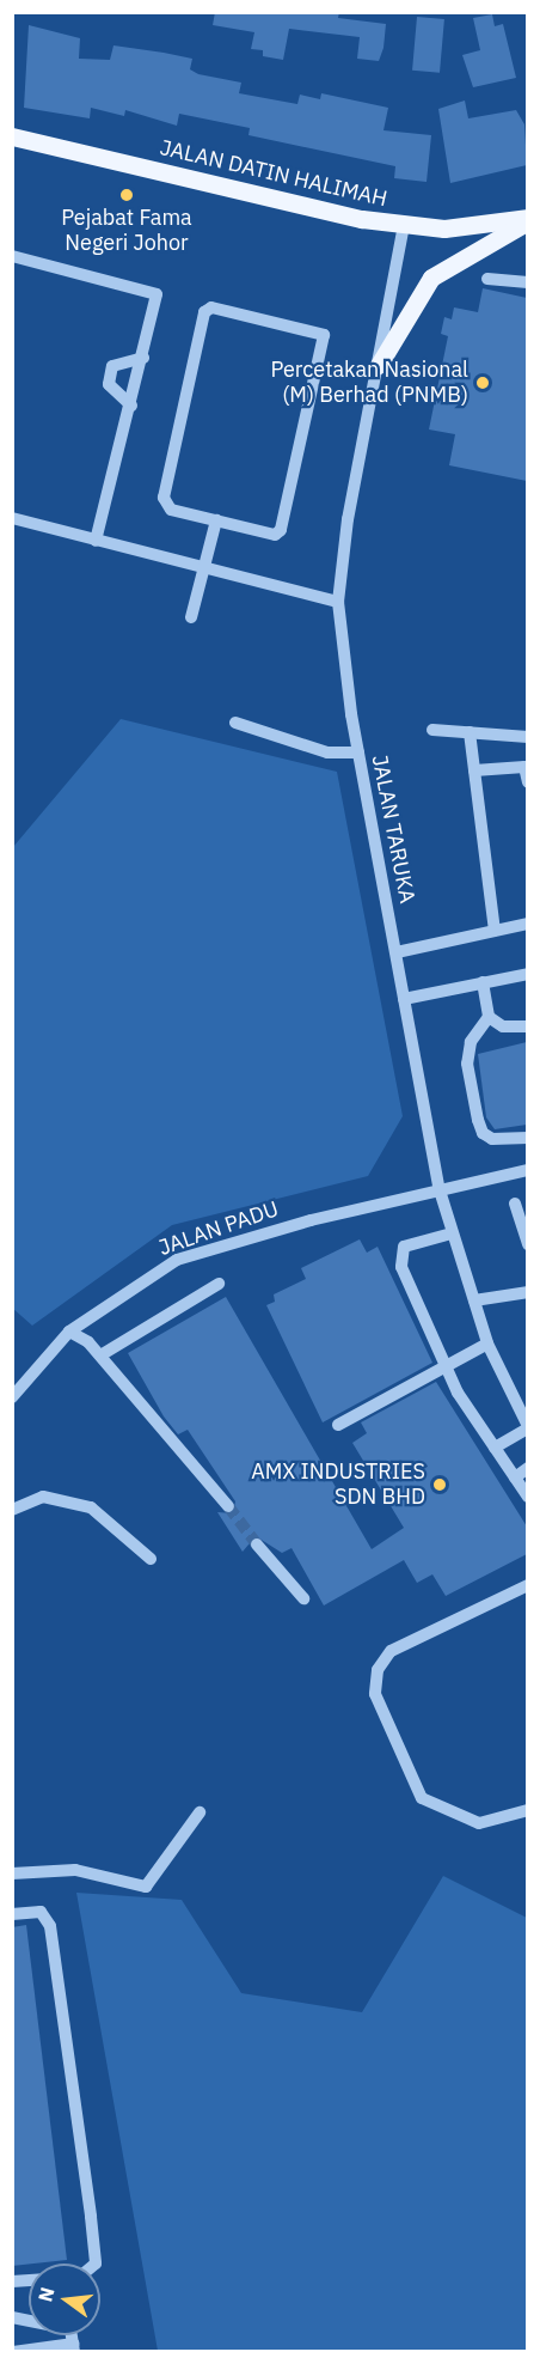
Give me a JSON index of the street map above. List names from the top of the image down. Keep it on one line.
{"streets":{"main road":["JALAN DATIN HALIMAH"],"street":["JALAN TARUKA","JALAN PADU"]},"crossings":[["JALAN DATIN HALIMAH","JALAN TARUKA"],["JALAN TARUKA","JALAN PADU"]],"places":["Pejabat Fama Negeri Johor","Percetakan Nasional (M) Berhad (PNMB)","AMX INDUSTRIES SDN BHD"],"north":"left"}
